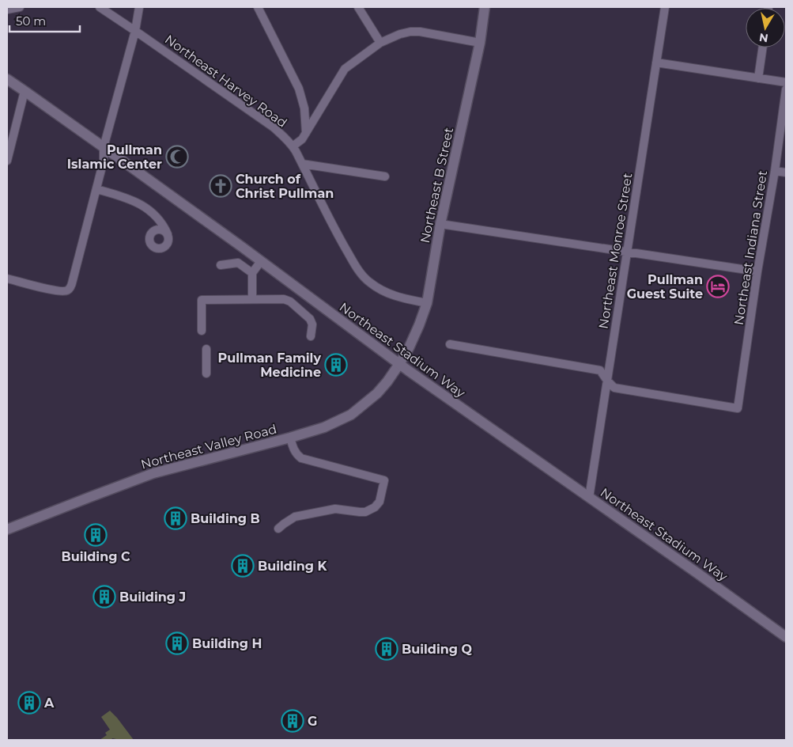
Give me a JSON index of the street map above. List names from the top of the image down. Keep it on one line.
{"streets":{"main road":["Northeast B Street","Northeast Stadium Way","Northeast Valley Road"],"street":["Northeast Harvey Road","Northeast Indiana Street","Northeast Monroe Street"]},"crossings":[["Northeast Harvey Road","Northeast B Street"],["Northeast B Street","Northeast Stadium Way"],["Northeast B Street","Northeast Valley Road"],["Northeast Indiana Street","Northeast Monroe Street"],["Northeast Monroe Street","Northeast Stadium Way"],["Northeast Stadium Way","Northeast Valley Road"]],"places":{"mosque":["Pullman Islamic Center"],"church":["Church of Christ Pullman"],"hotel":["Pullman Guest Suite"],"building":["Pullman Family Medicine","Building B","Building C","Building K","Building J","Building H","Building Q","A","G"]},"scale_bar":"50 m","north":"bottom"}
